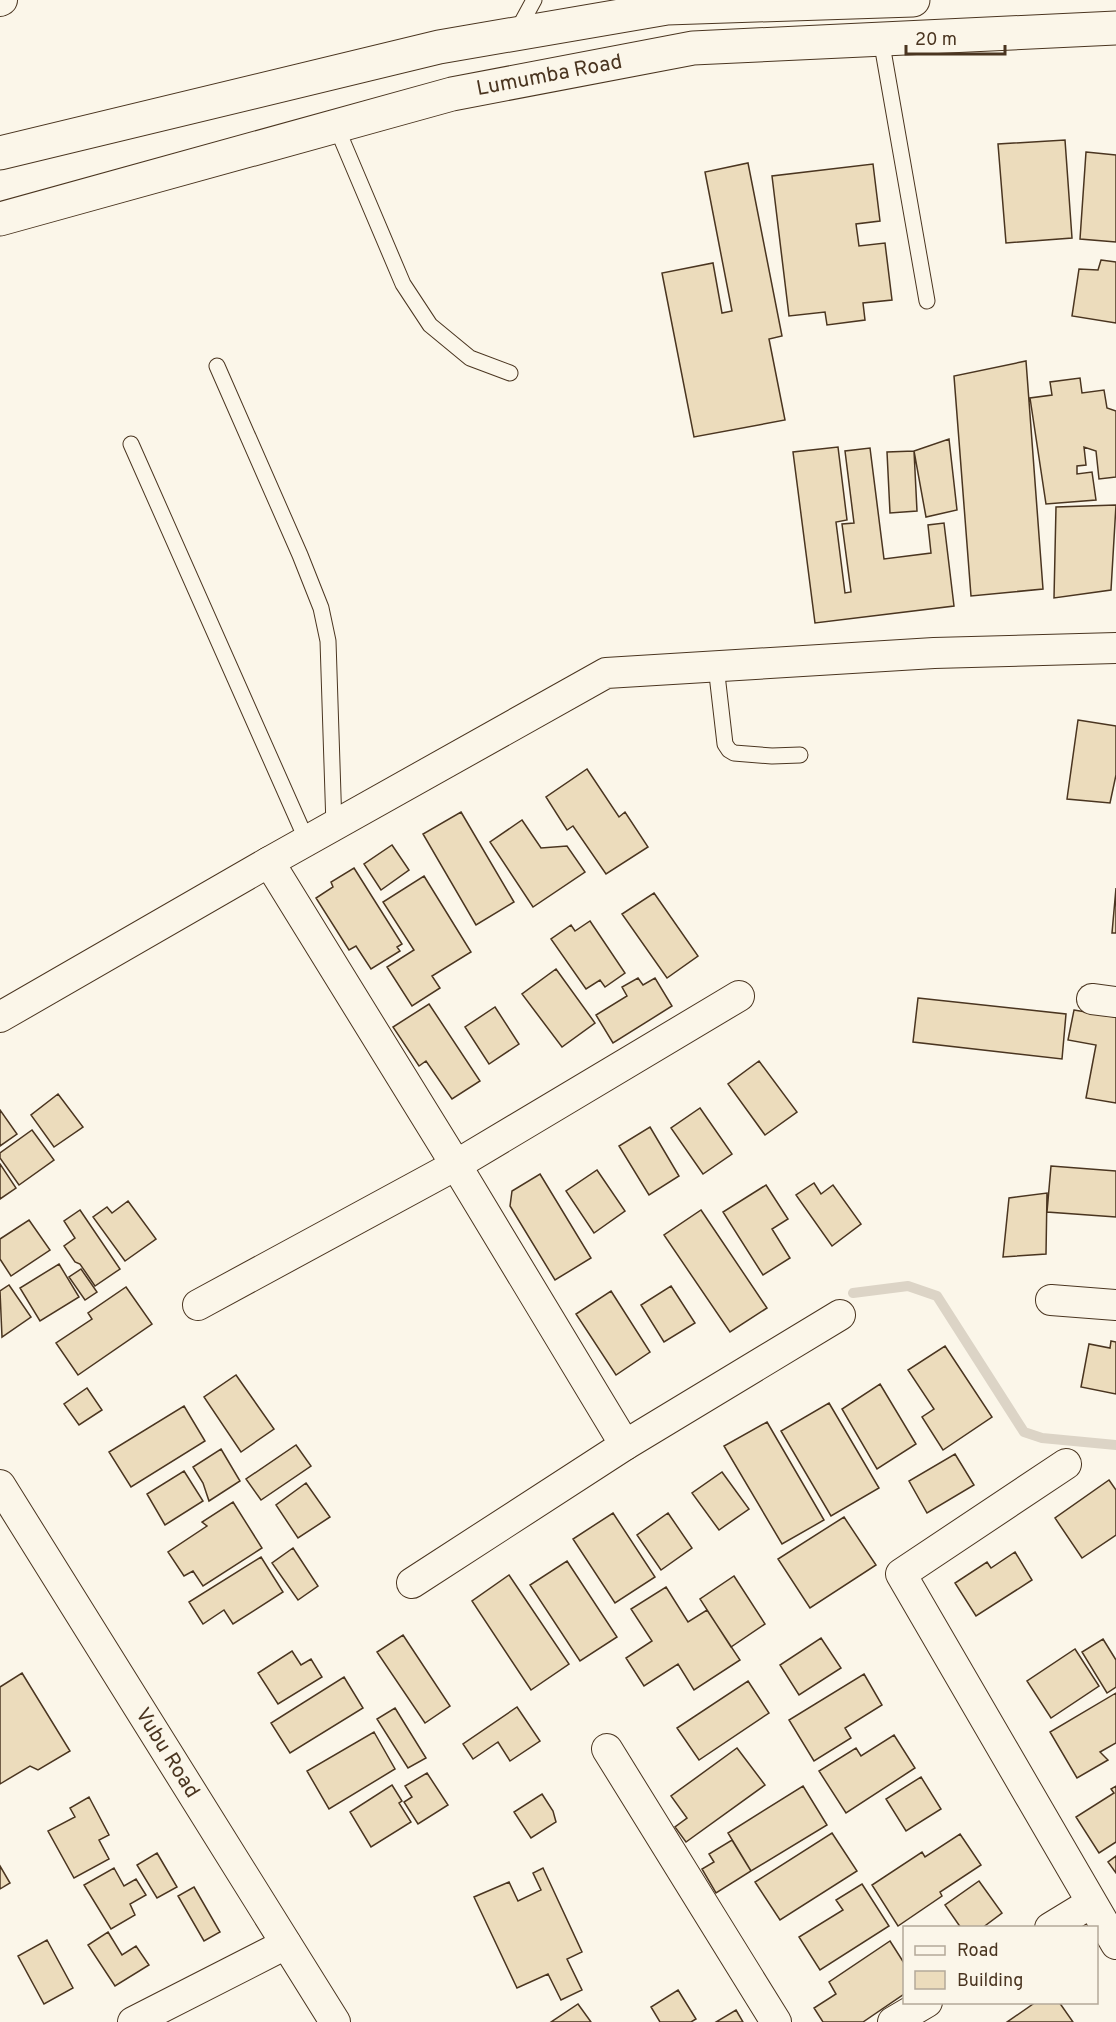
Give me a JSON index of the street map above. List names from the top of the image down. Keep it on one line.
{"streets":{"main road":["Lumumba Road"],"street":["Vubu Road"]},"legend":["Road","Building"],"scale_bar":"20 m"}
